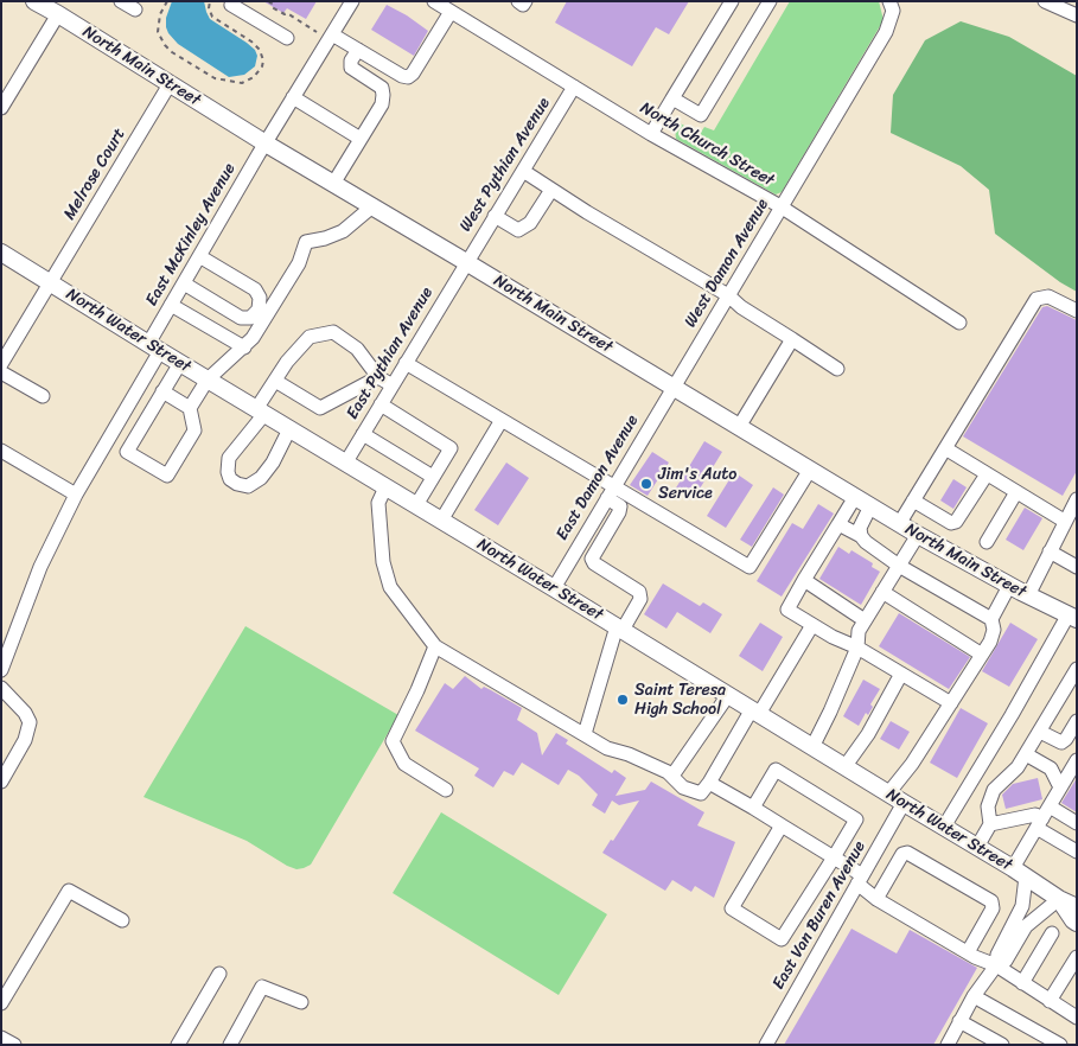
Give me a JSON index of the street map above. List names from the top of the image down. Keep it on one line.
{"streets":{"main road":["North Main Street","North Water Street"],"street":["North Church Street","West Pythian Avenue","Melrose Court","East McKinley Avenue","West Damon Avenue","East Pythian Avenue","East Damon Avenue","East Van Buren Avenue"]},"crossings":[["North Main Street","West Pythian Avenue"],["North Main Street","Melrose Court"],["North Main Street","East McKinley Avenue"],["North Main Street","West Damon Avenue"],["North Main Street","East Pythian Avenue"],["North Main Street","East Damon Avenue"],["North Church Street","West Pythian Avenue"],["North Church Street","West Damon Avenue"],["West Pythian Avenue","East Pythian Avenue"],["Melrose Court","North Water Street"],["East McKinley Avenue","North Water Street"],["West Damon Avenue","East Damon Avenue"],["North Water Street","East Pythian Avenue"],["North Water Street","East Damon Avenue"],["North Water Street","East Van Buren Avenue"]],"places":["Jim's Auto Service","Saint Teresa High School"]}
